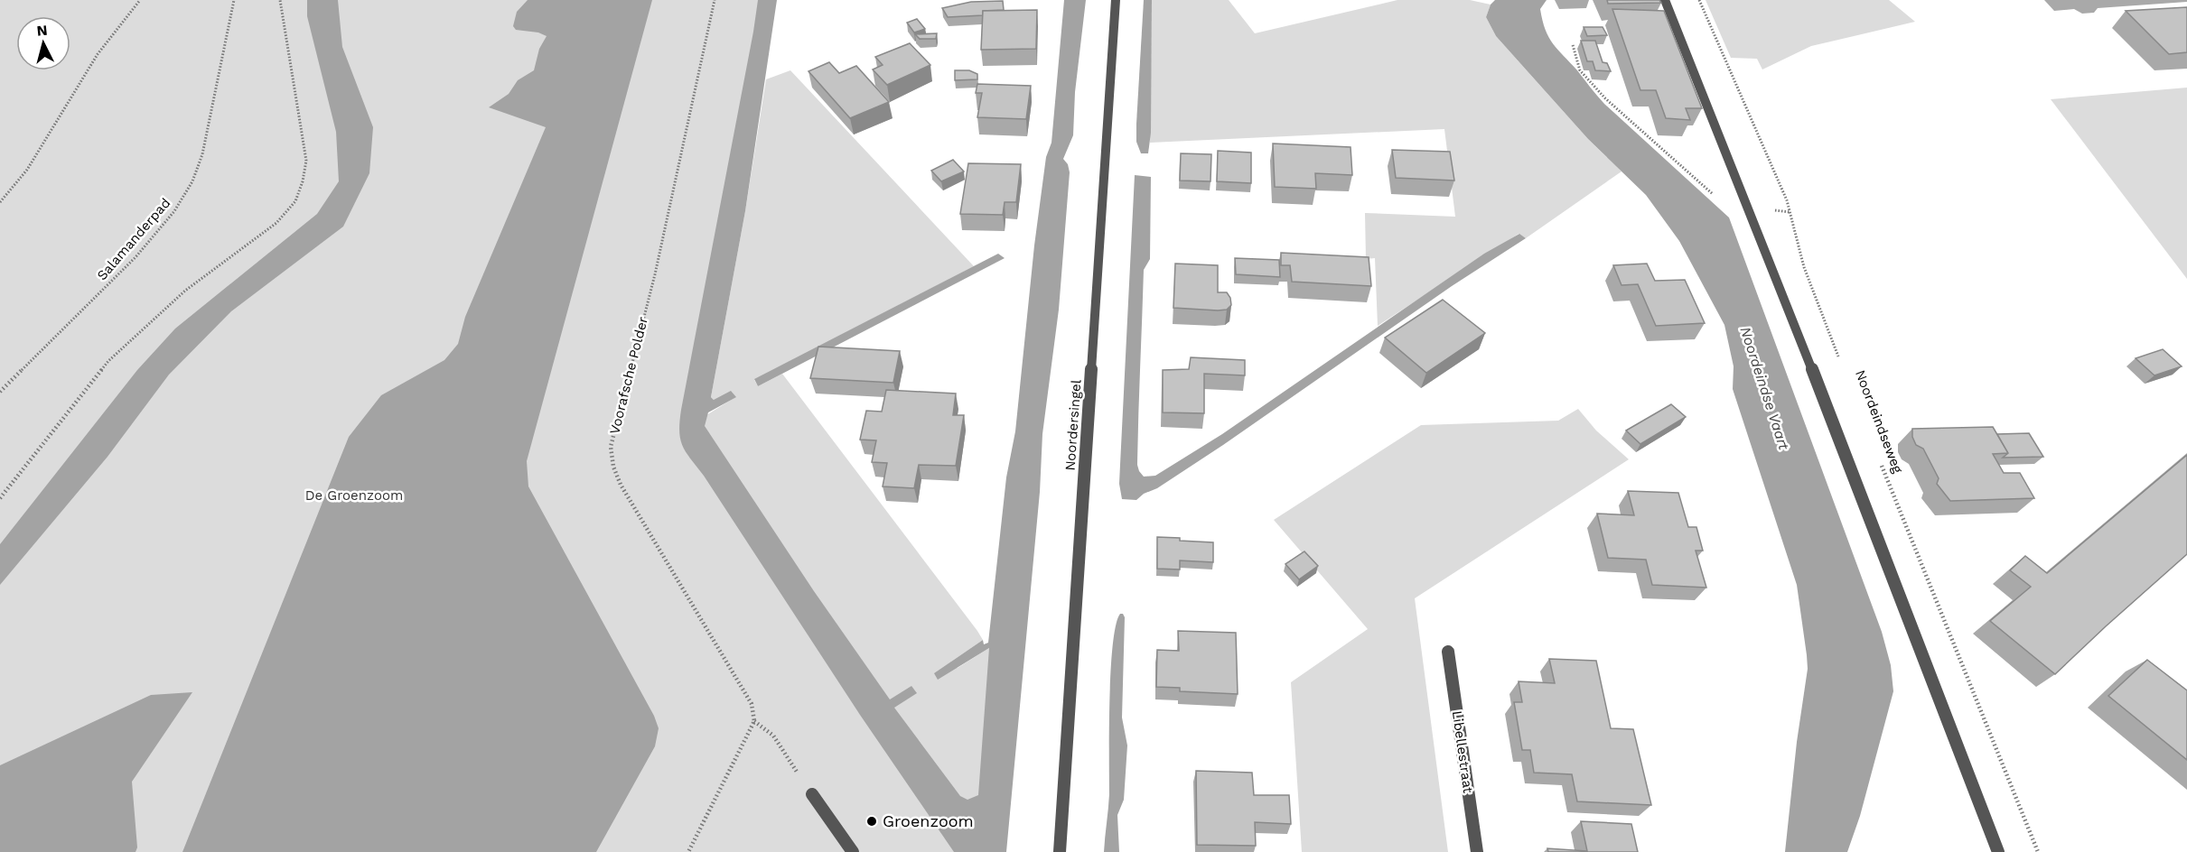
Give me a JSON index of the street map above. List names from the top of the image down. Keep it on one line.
{"streets":{"street":["Noordersingel","Libellestraat"],"path":["Salamanderpad","Voorafsche Polder","Noordeindseweg"]},"water":["Noordeindse Vaart"],"parks":["De Groenzoom"],"places":["Groenzoom"],"north":"top"}
